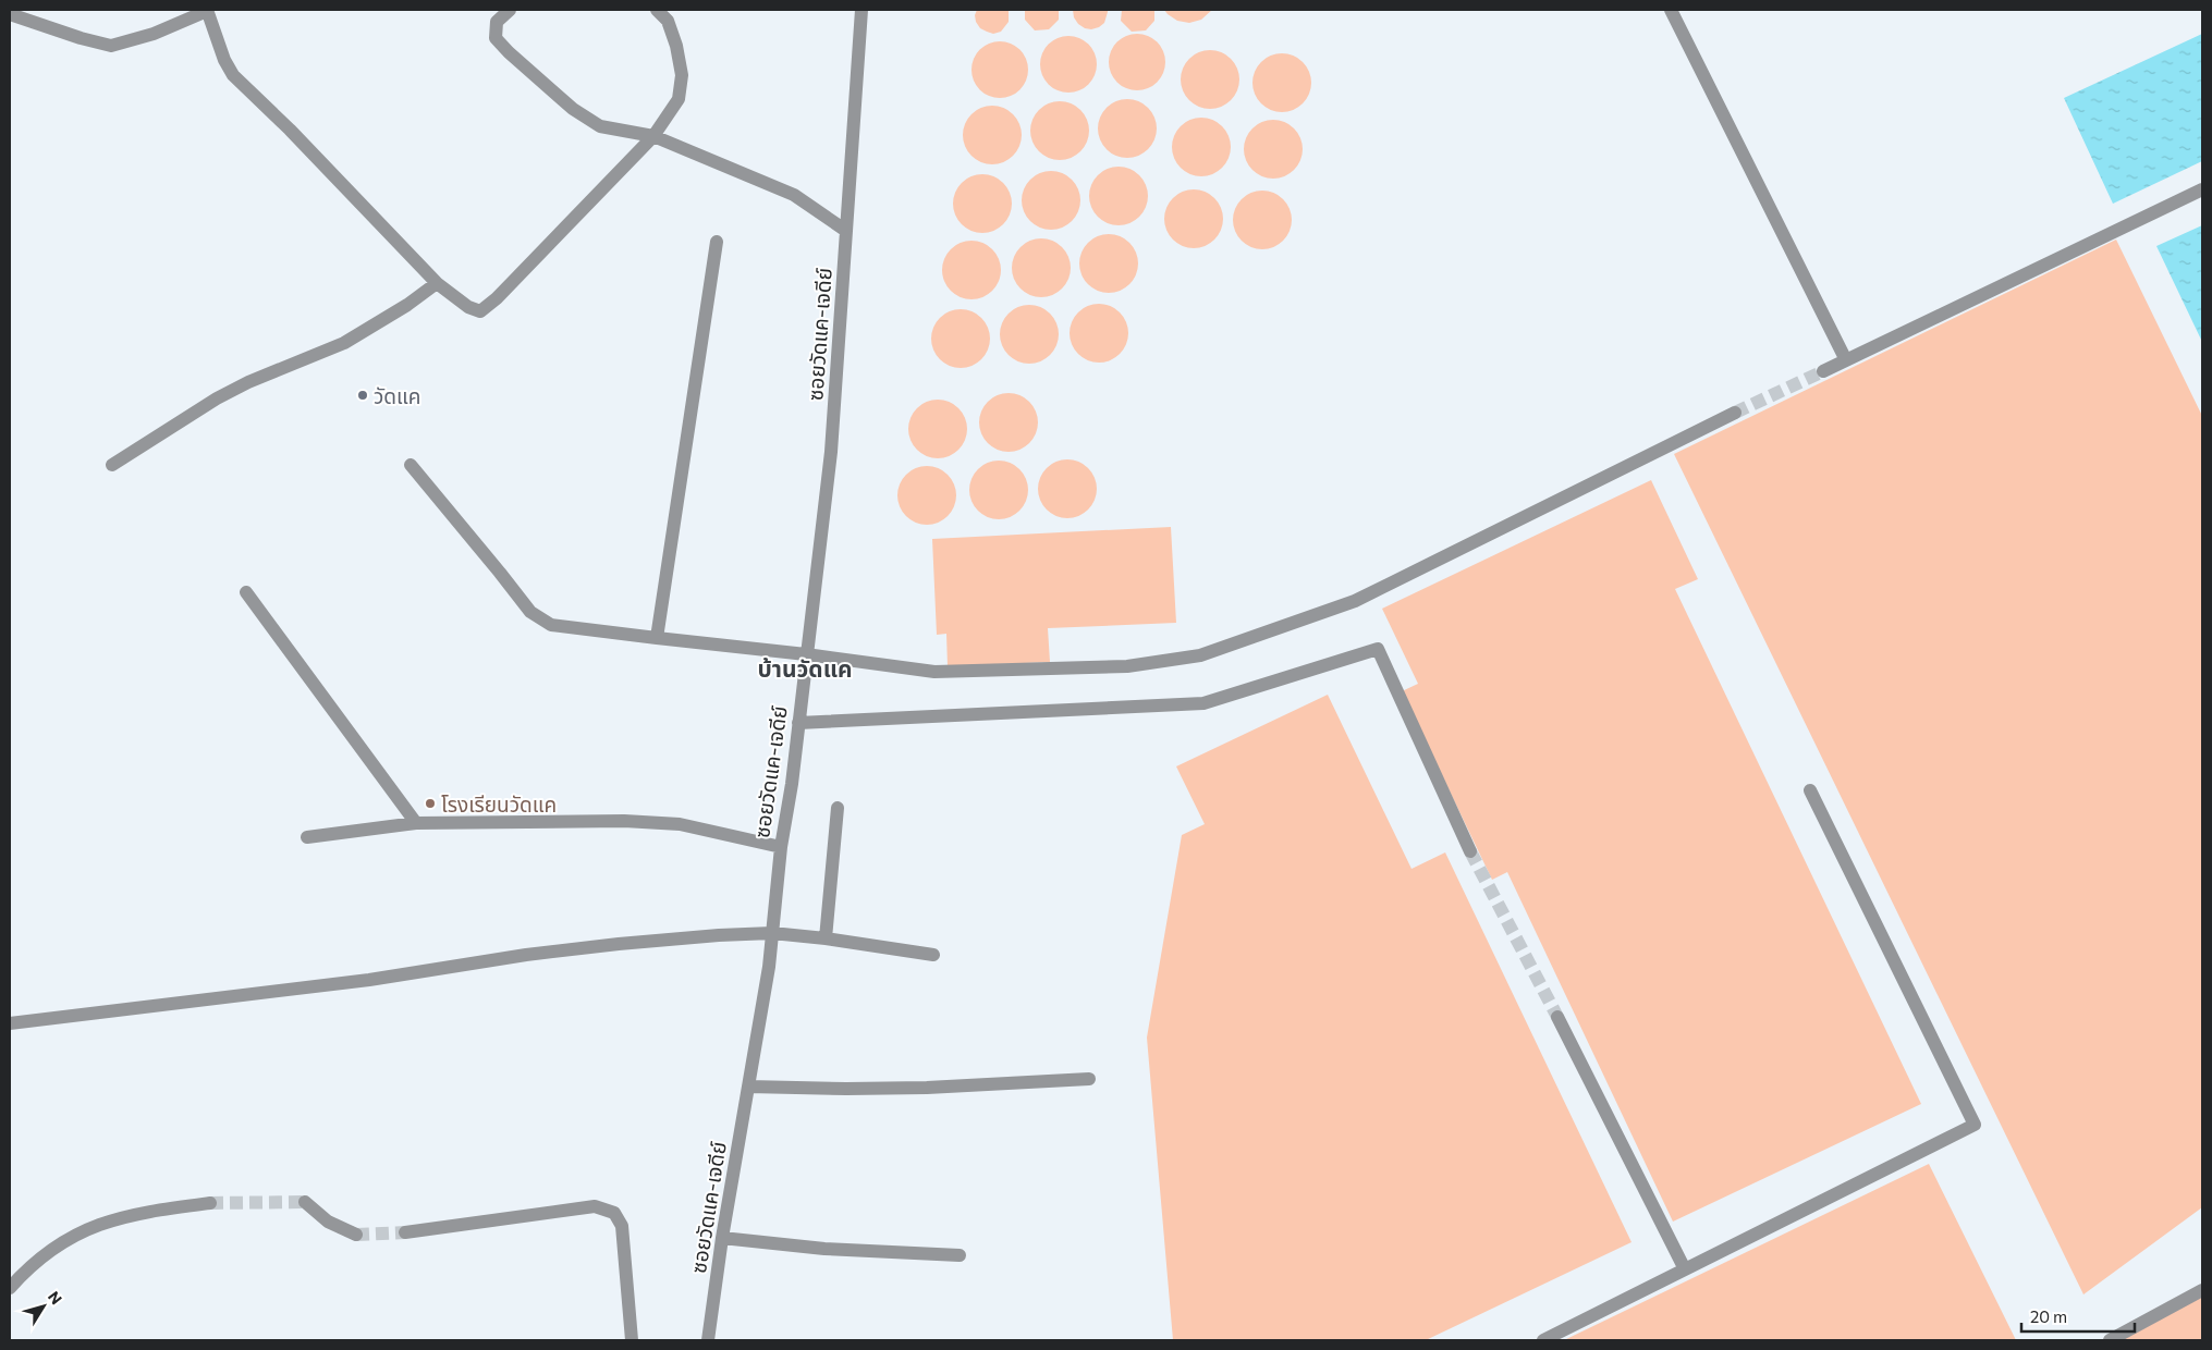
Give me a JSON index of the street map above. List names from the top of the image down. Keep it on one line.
{"streets":{"street":["ซอยวัดแค-เจดีย์"]},"districts":["บ้านวัดแค"],"places":["วัดแค","โรงเรียนวัดแค"],"scale_bar":"20 m","north":"top right"}
